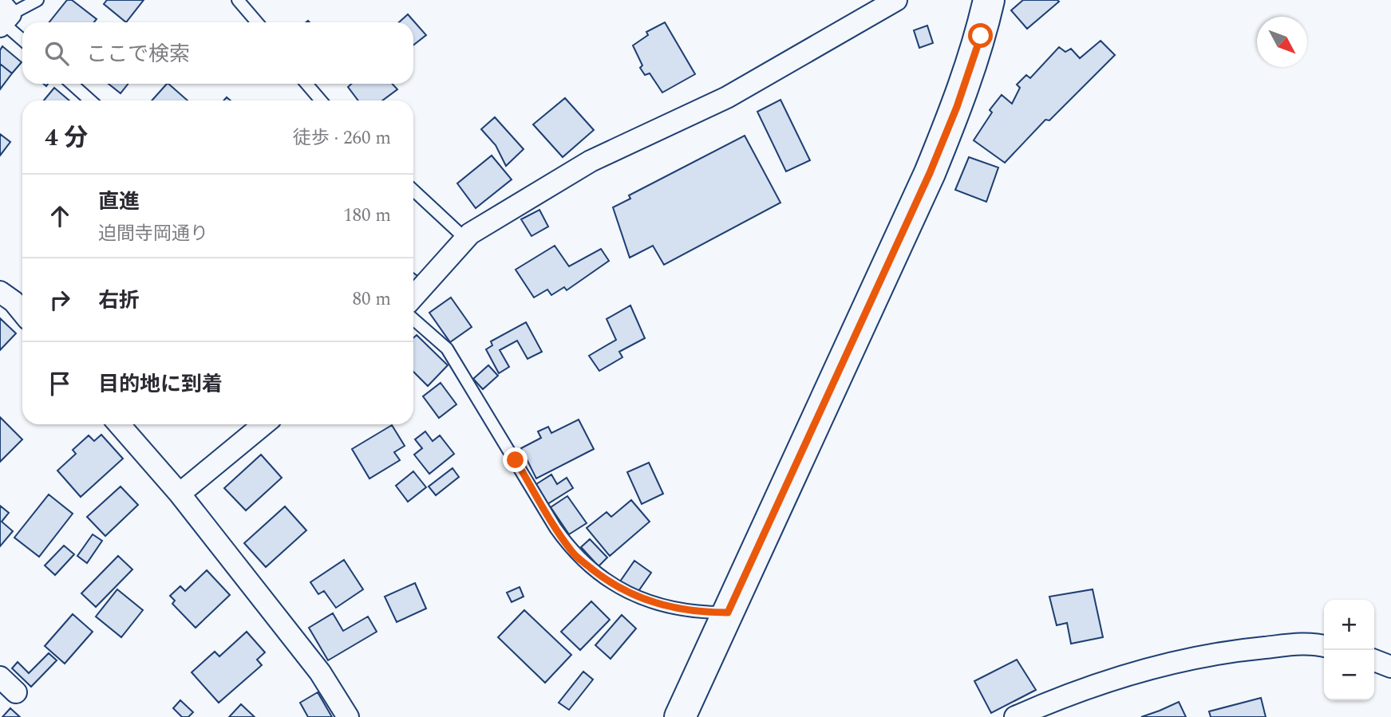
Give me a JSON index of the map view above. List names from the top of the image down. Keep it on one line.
{"north":"bottom right","page":{"search":"ここで検索","heading":["4 分","徒歩 · 260 m"],"list":[["直進","迫間寺岡通り","180 m"],["右折","80 m"],"目的地に到着"],"map_buttons":["+","−"]}}
